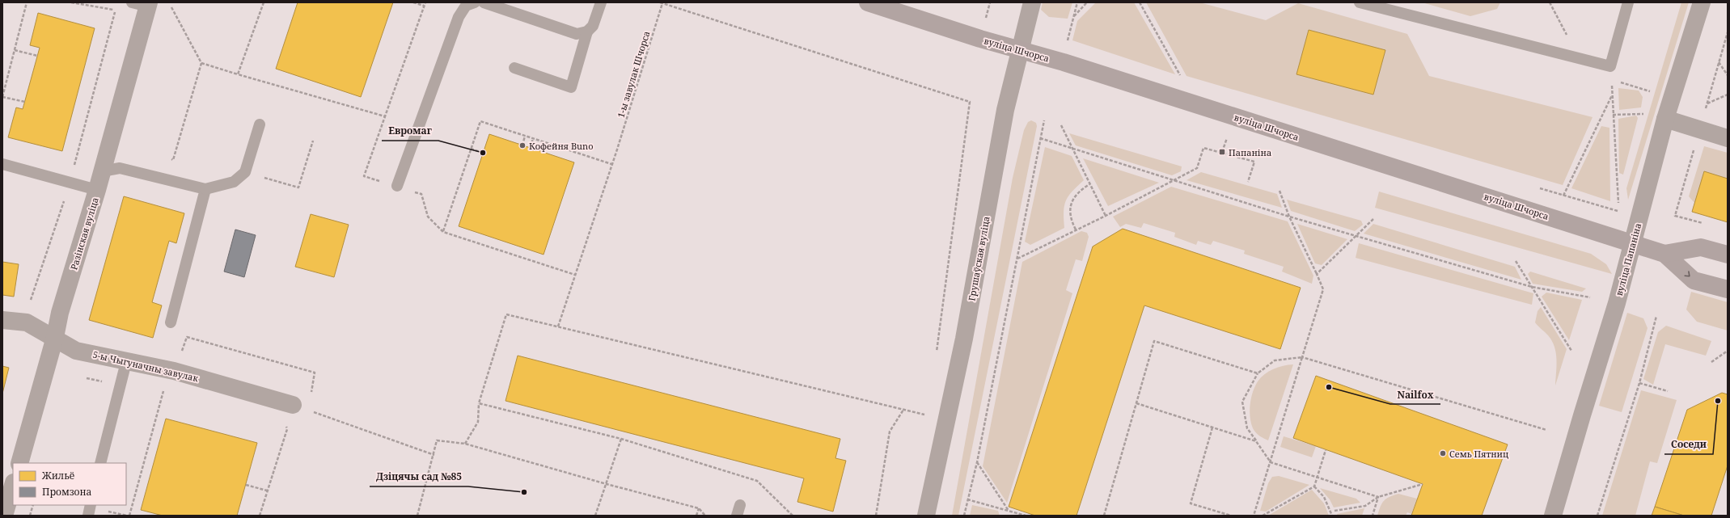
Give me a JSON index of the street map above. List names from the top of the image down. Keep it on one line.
{"streets":{"main road":["вуліца Шчорса"],"street":["Разінская вуліца","Грушаўская вуліца","вуліца Папаніна","5-ы Чыгуначны завулак"],"path":["1-ы завулак Шчорса"]},"crossings":[["вуліца Шчорса","Грушаўская вуліца"],["вуліца Шчорса","вуліца Папаніна"],["Разінская вуліца","5-ы Чыгуначны завулак"]],"places":{"other":["Кофейня Buno","Евромаг","Nailfox","Соседи","Семь Пятниц","Дзіцячы сад №85"],"transit":["Папаніна"]},"legend":["Жильё","Промзона"]}
